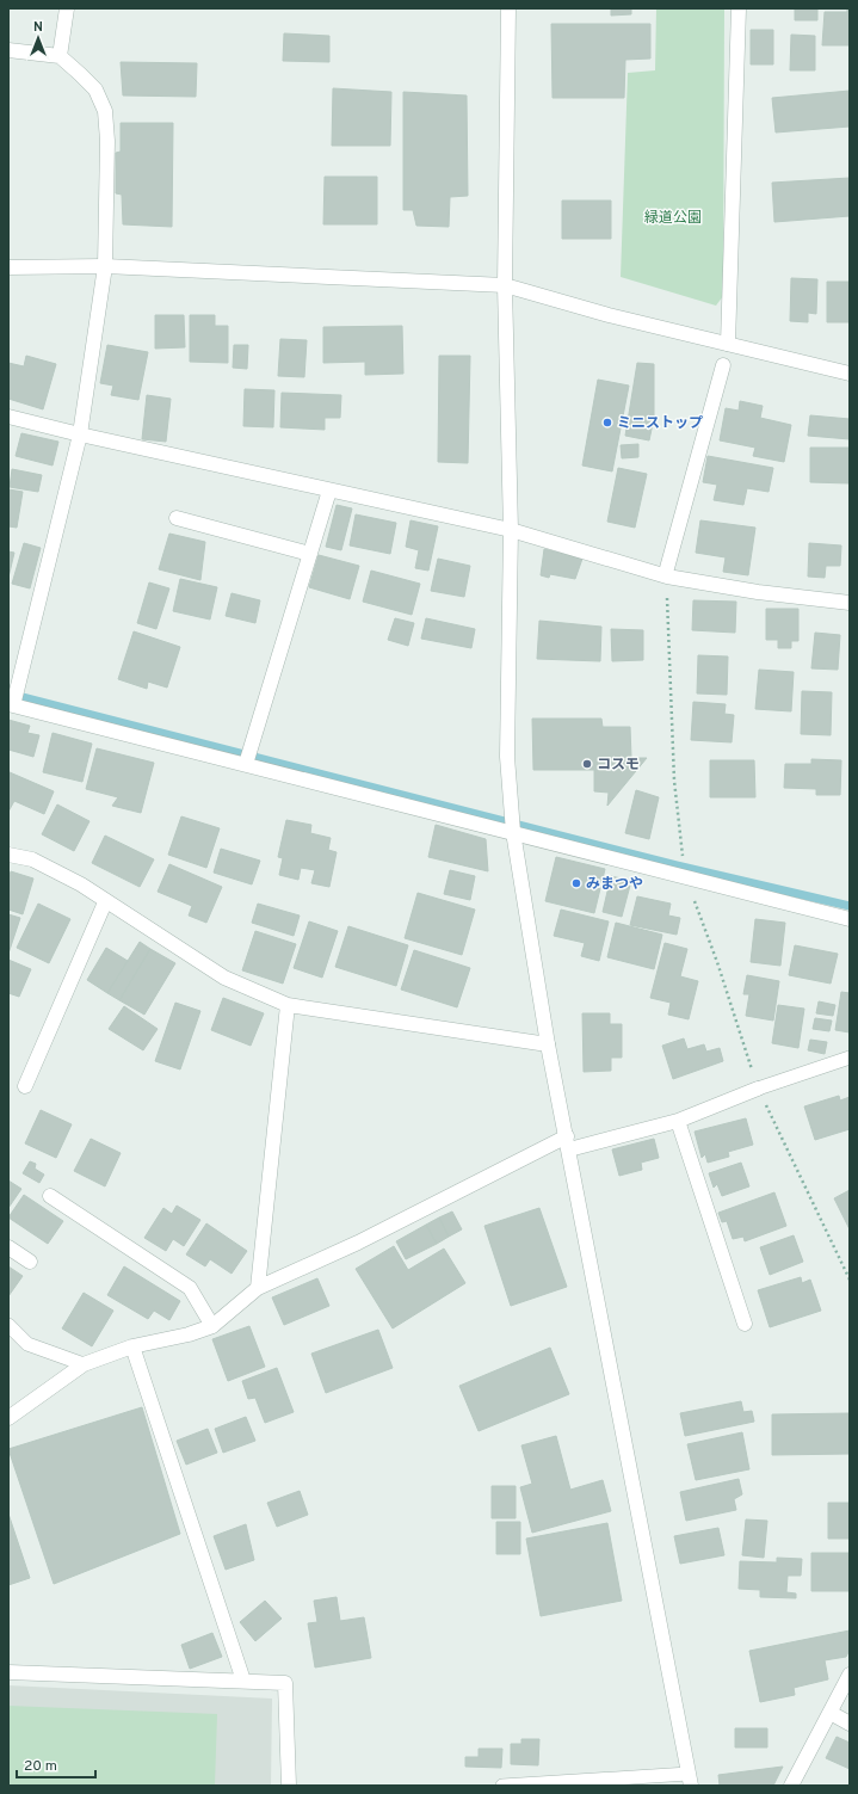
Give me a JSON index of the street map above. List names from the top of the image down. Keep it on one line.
{"parks":["緑道公園"],"places":["ミニストップ","コスモ","みまつや"],"scale_bar":"20 m","north":"top"}
